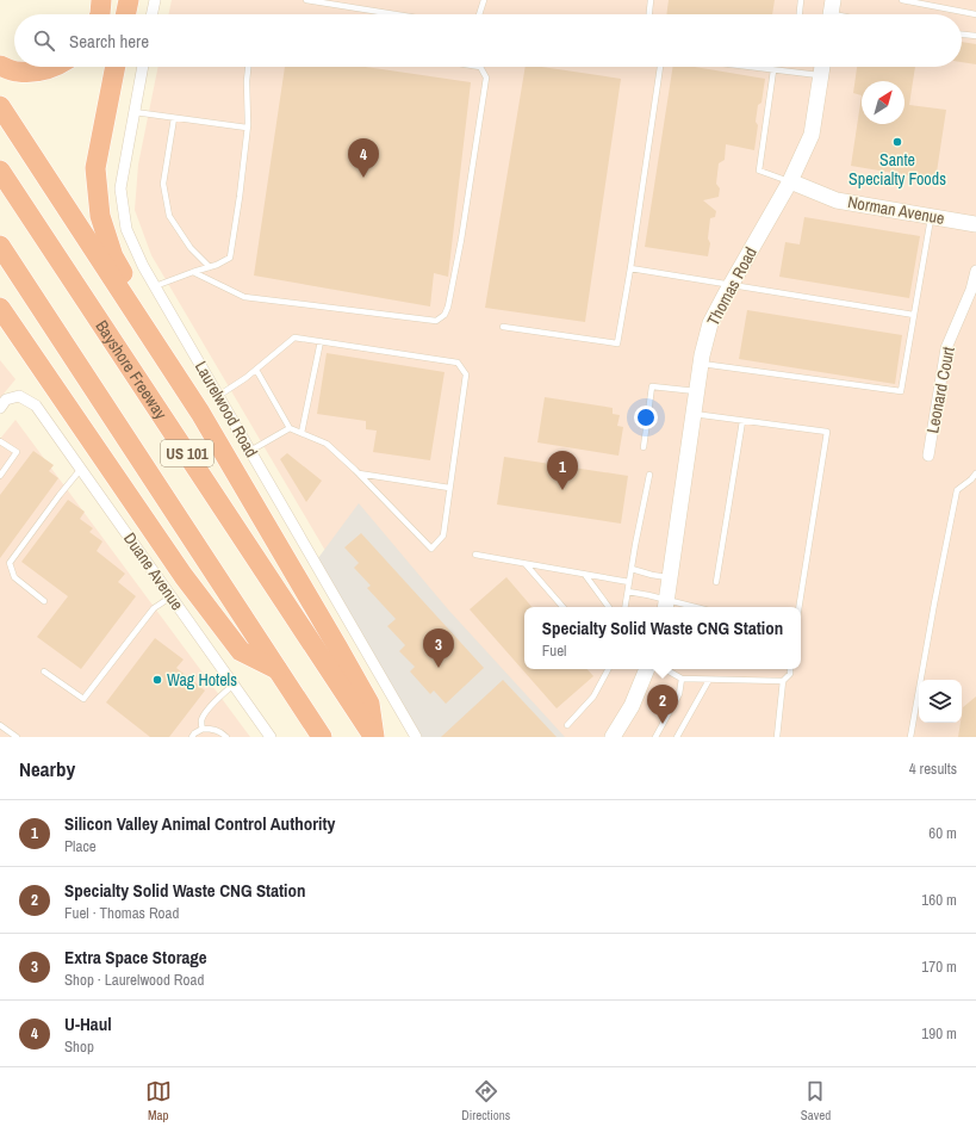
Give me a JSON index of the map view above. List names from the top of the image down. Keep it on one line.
{"streets":{"highway":["Bayshore Freeway","US 101"],"street":["Norman Avenue","Thomas Road","Leonard Court","Laurelwood Road","Duane Avenue"]},"crossings":[["Norman Avenue","Thomas Road"]],"places":["Sante Specialty Foods","Wag Hotels"],"north":"top right","page":{"search":"Search here","pins":["4","1","3","2"],"popup":["Specialty Solid Waste CNG Station","Fuel"],"heading":["Nearby","4 results"],"list":[{"mark":"1","name":"Silicon Valley Animal Control Authority","note":"Place","value":"60 m"},{"mark":"2","name":"Specialty Solid Waste CNG Station","note":"Fuel · Thomas Road","value":"160 m"},{"mark":"3","name":"Extra Space Storage","note":"Shop · Laurelwood Road","value":"170 m"},{"mark":"4","name":"U-Haul","note":"Shop","value":"190 m"}],"nav":["Map","Directions","Saved"]}}
